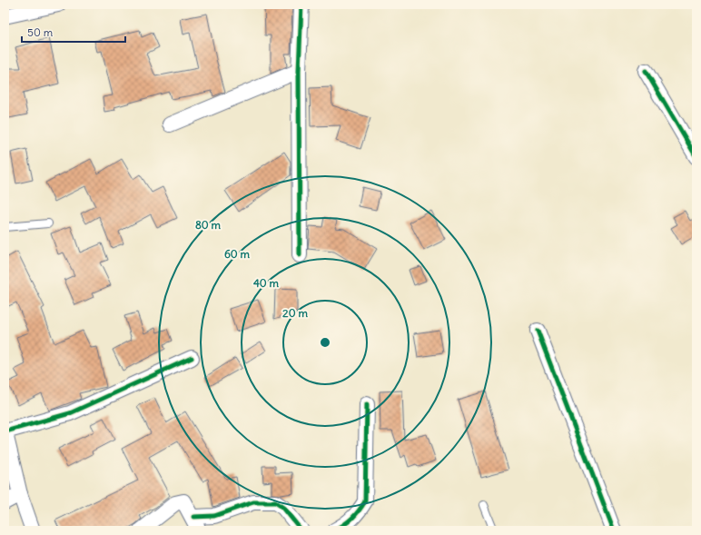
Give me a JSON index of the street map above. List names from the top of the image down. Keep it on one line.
{"scale_bar":"50 m","rings":["80 m","60 m","40 m","20 m"]}
